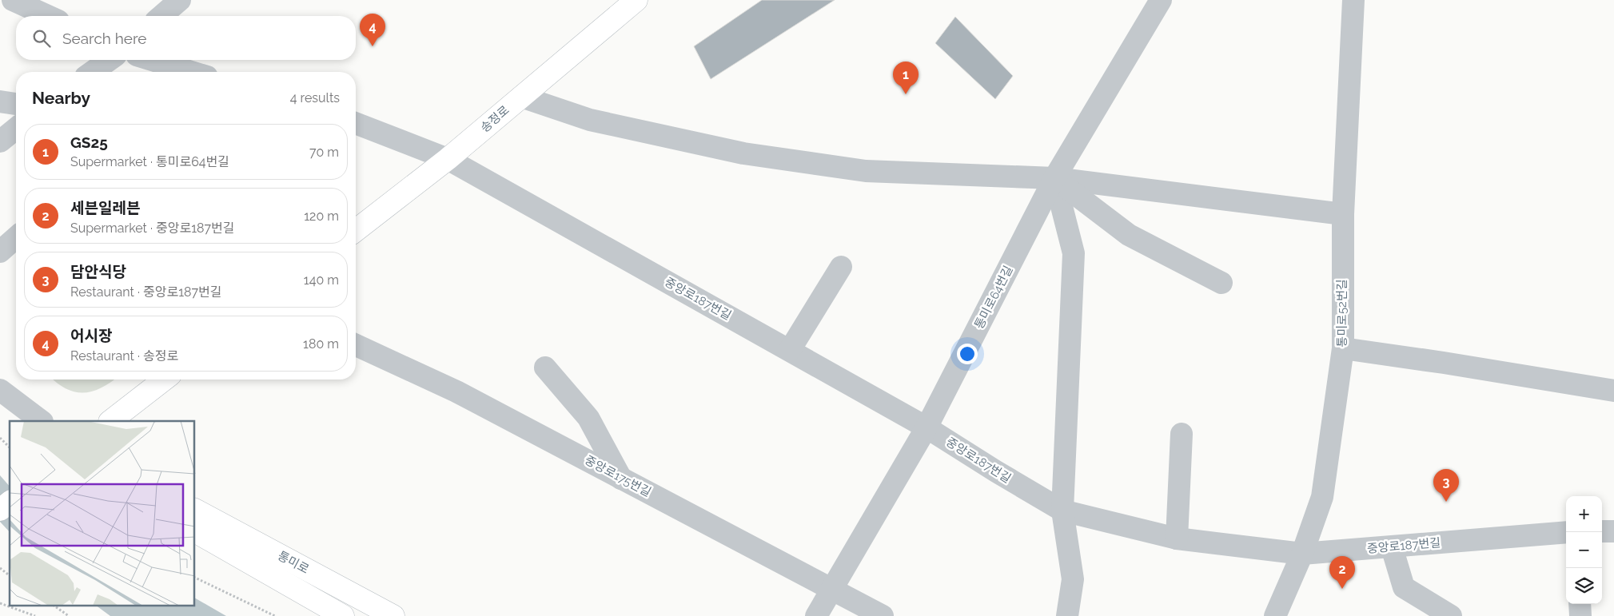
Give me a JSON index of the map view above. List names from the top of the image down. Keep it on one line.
{"streets":{"street":["송정로","통미로64번길","중앙로187번길","통미로52번길","중앙로175번길","통미로"]},"crossings":[["송정로","중앙로187번길"],["통미로64번길","중앙로187번길"],["통미로64번길","중앙로175번길"],["중앙로187번길","통미로52번길"]],"page":{"pins":["4","1","3","2"],"search":"Search here","heading":["Nearby","4 results"],"list":[{"mark":"1","name":"GS25","note":"Supermarket · 통미로64번길","value":"70 m"},{"mark":"2","name":"세븐일레븐","note":"Supermarket · 중앙로187번길","value":"120 m"},{"mark":"3","name":"담안식당","note":"Restaurant · 중앙로187번길","value":"140 m"},{"mark":"4","name":"어시장","note":"Restaurant · 송정로","value":"180 m"}],"map_buttons":["+","−"]}}
